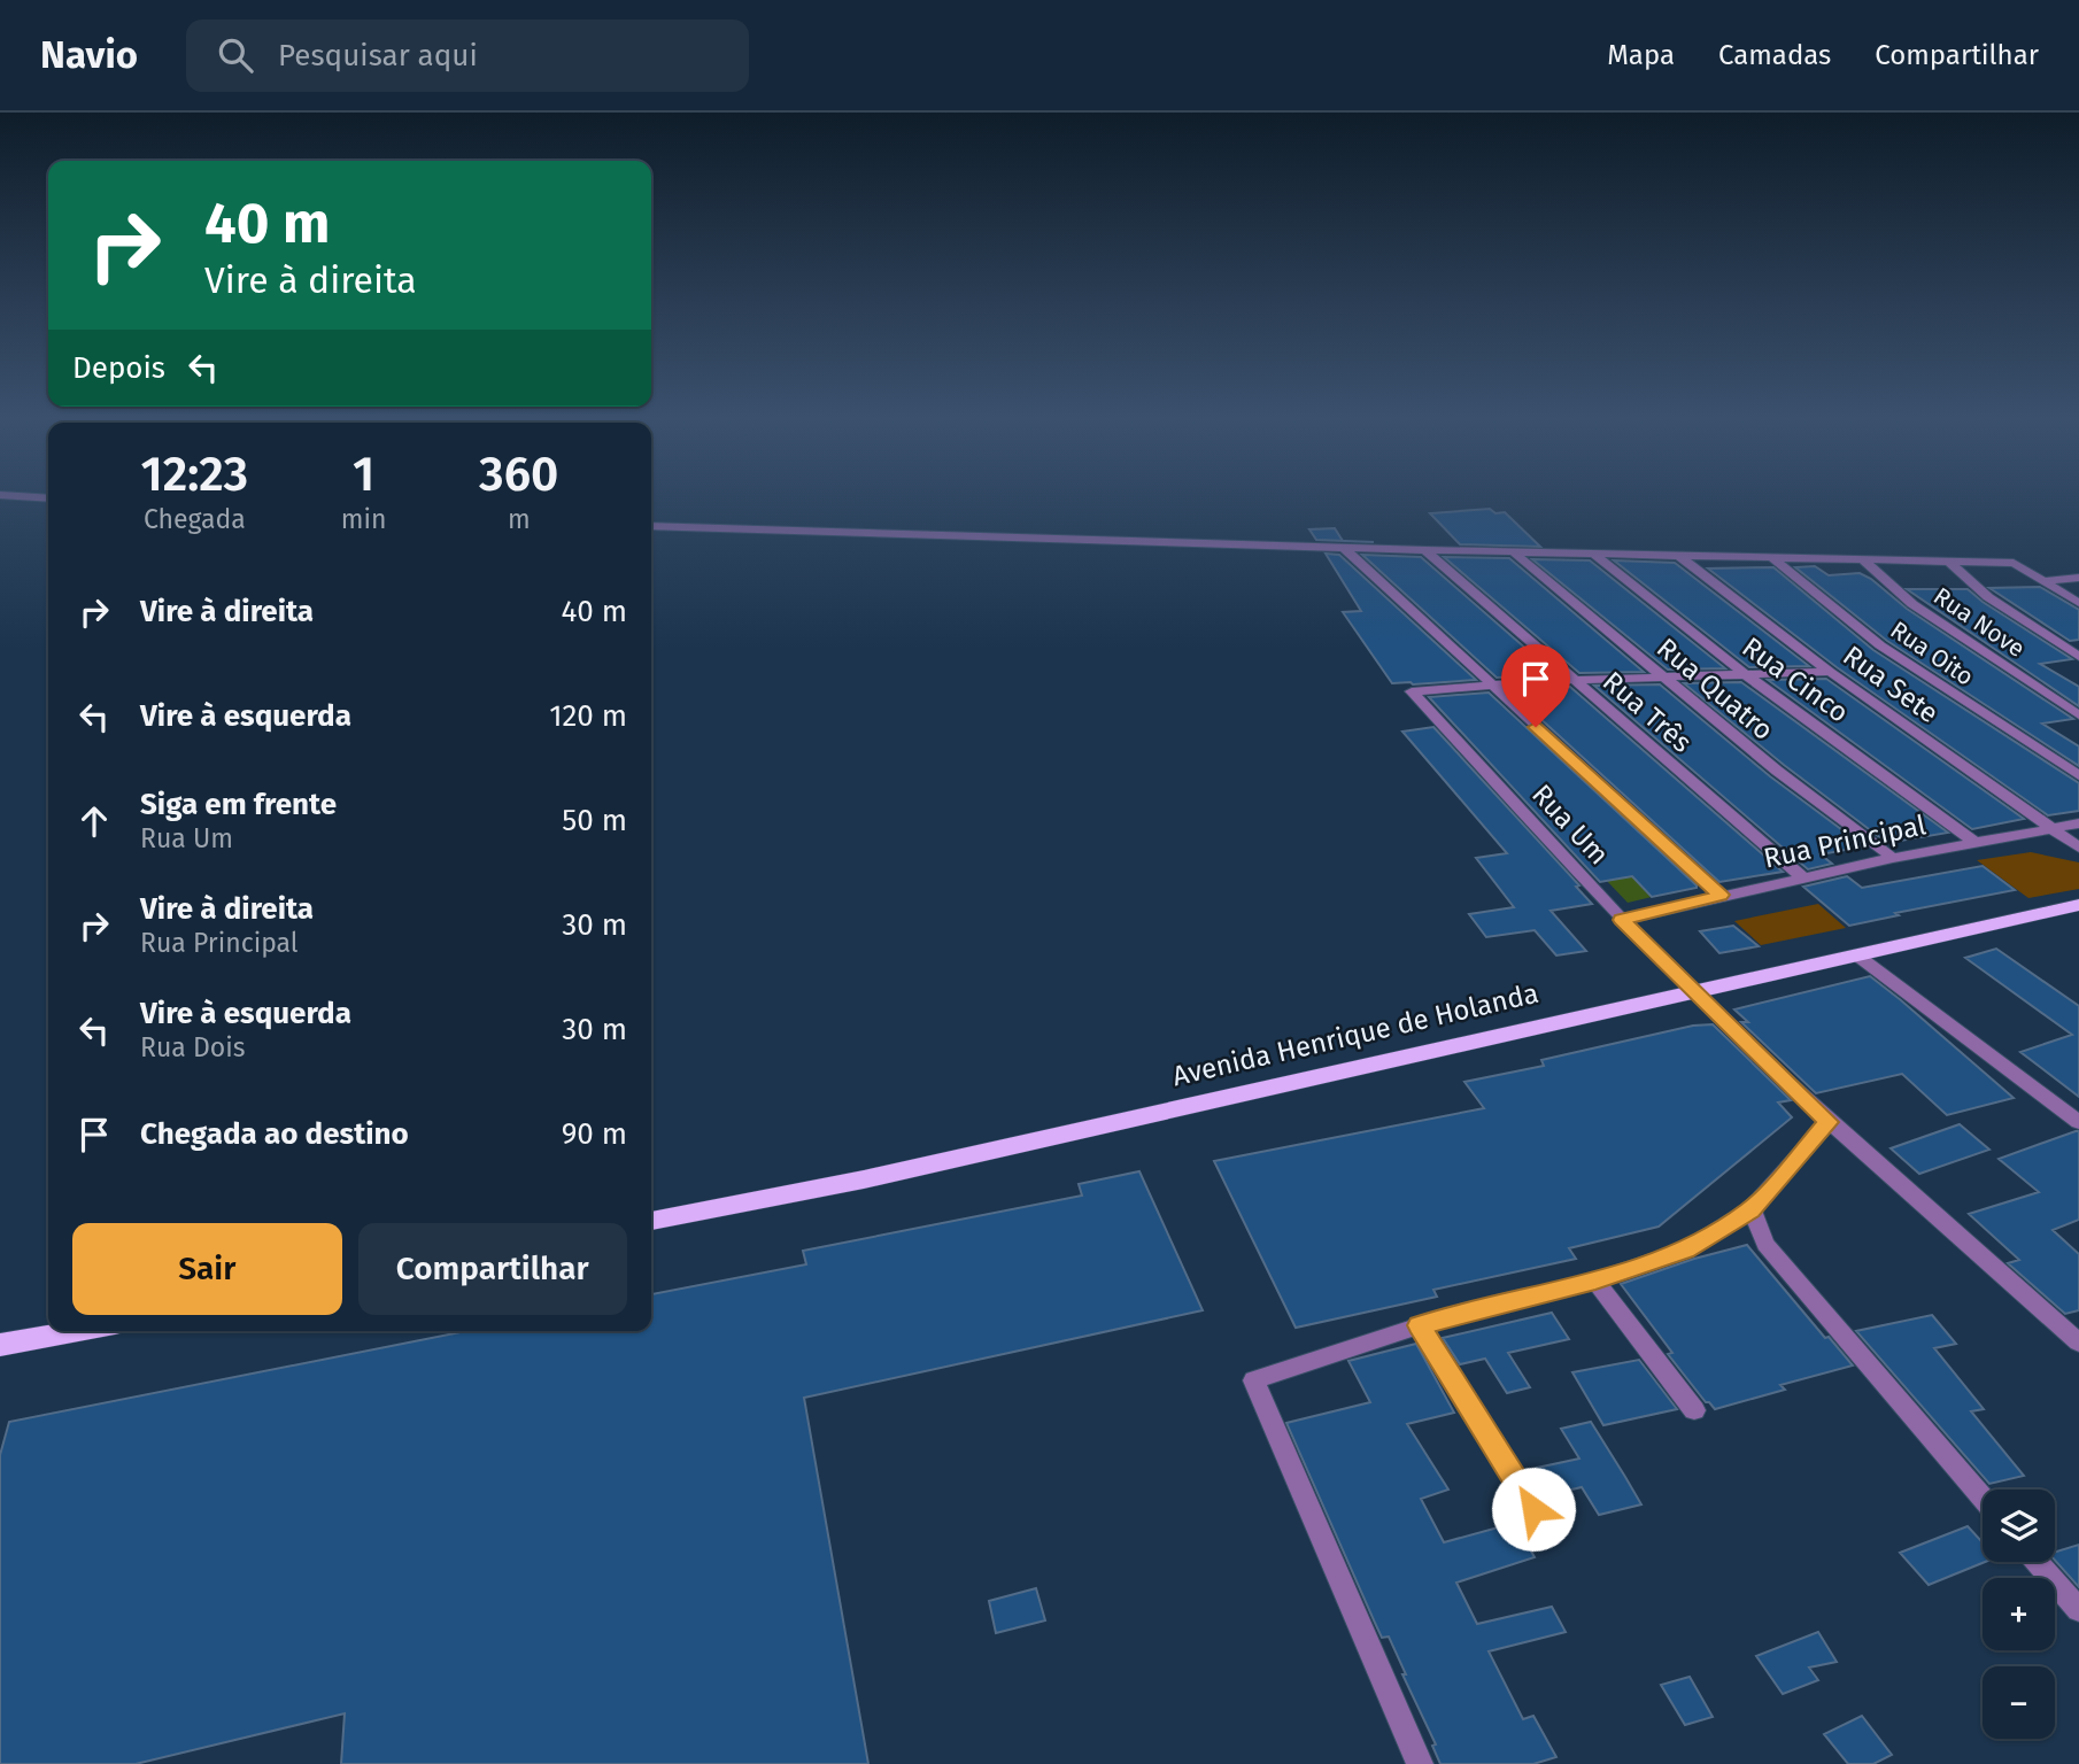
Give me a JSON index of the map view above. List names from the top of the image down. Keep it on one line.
{"streets":{"main road":["Avenida Henrique de Holanda"],"street":["Rua Nove","Rua Oito","Rua Cinco","Rua Sete","Rua Quatro","Rua Três","Rua Um","Rua Principal"]},"crossings":[["Rua Cinco","Rua Principal"],["Rua Sete","Rua Principal"],["Rua Quatro","Rua Principal"],["Rua Três","Rua Principal"],["Rua Um","Rua Principal"],["Rua Um","Avenida Henrique de Holanda"]],"page":{"header":"Navio","search":"Pesquisar aqui","nav":["Mapa","Camadas","Compartilhar"],"turn":["40 m","Vire à direita"],"then":"Depois","eta":["12:23","Chegada","1","min","360","m"],"list":[{"name":"Vire à direita","value":"40 m"},{"name":"Vire à esquerda","value":"120 m"},{"name":"Siga em frente","note":"Rua Um","value":"50 m"},{"name":"Vire à direita","note":"Rua Principal","value":"30 m"},{"name":"Vire à esquerda","note":"Rua Dois","value":"30 m"},{"name":"Chegada ao destino","value":"90 m"}],"buttons":["Sair","Compartilhar"],"map_buttons":["+","−"]}}
